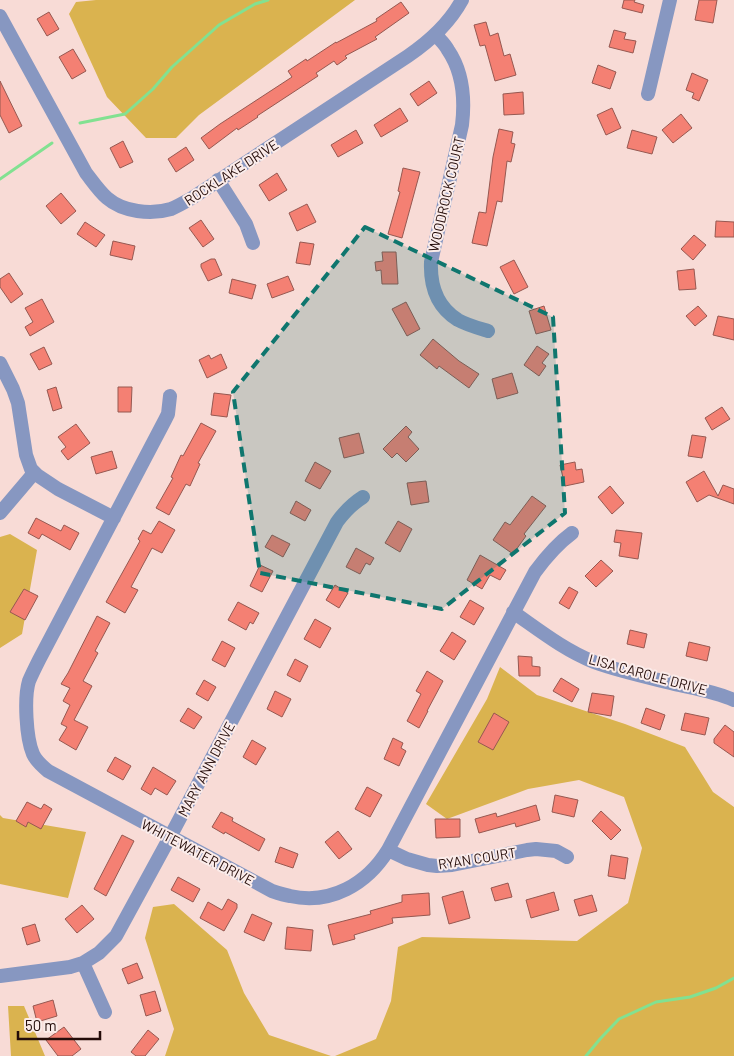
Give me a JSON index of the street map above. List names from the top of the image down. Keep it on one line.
{"streets":{"street":["ROCKLAKE DRIVE","WOODROCK COURT","LISA CAROLE DRIVE","MARY ANN DRIVE","WHITEWATER DRIVE","RYAN COURT"]},"crossings":[["ROCKLAKE DRIVE","WOODROCK COURT"],["LISA CAROLE DRIVE","WHITEWATER DRIVE"],["MARY ANN DRIVE","WHITEWATER DRIVE"],["WHITEWATER DRIVE","RYAN COURT"]],"scale_bar":"50 m"}
